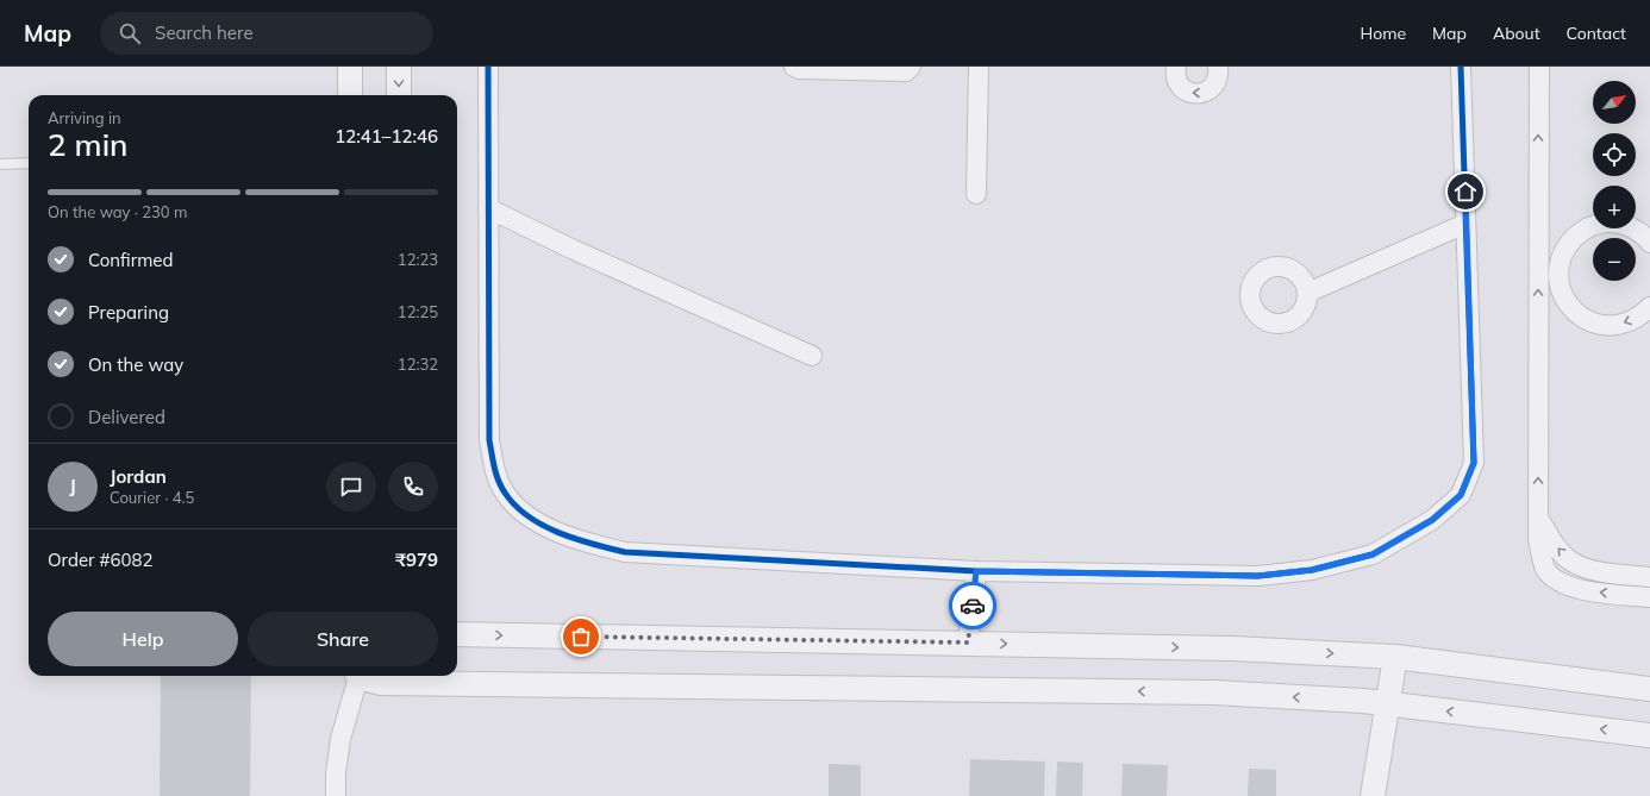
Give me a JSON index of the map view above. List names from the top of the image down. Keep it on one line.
{"north":"top right","page":{"header":"Map","search":"Search here","nav":["Home","Map","About","Contact"],"map_buttons":["+","−"],"heading":["2 min","Arriving in","12:41–12:46"],"panel":["Jordan","Courier · 4.5","Order #6082","₹979"],"bar":"On the way · 230 m","list":[["Confirmed","12:23"],["Preparing","12:25"],["On the way","12:32"],"Delivered"],"round":"J","buttons":["Help","Share"]}}
